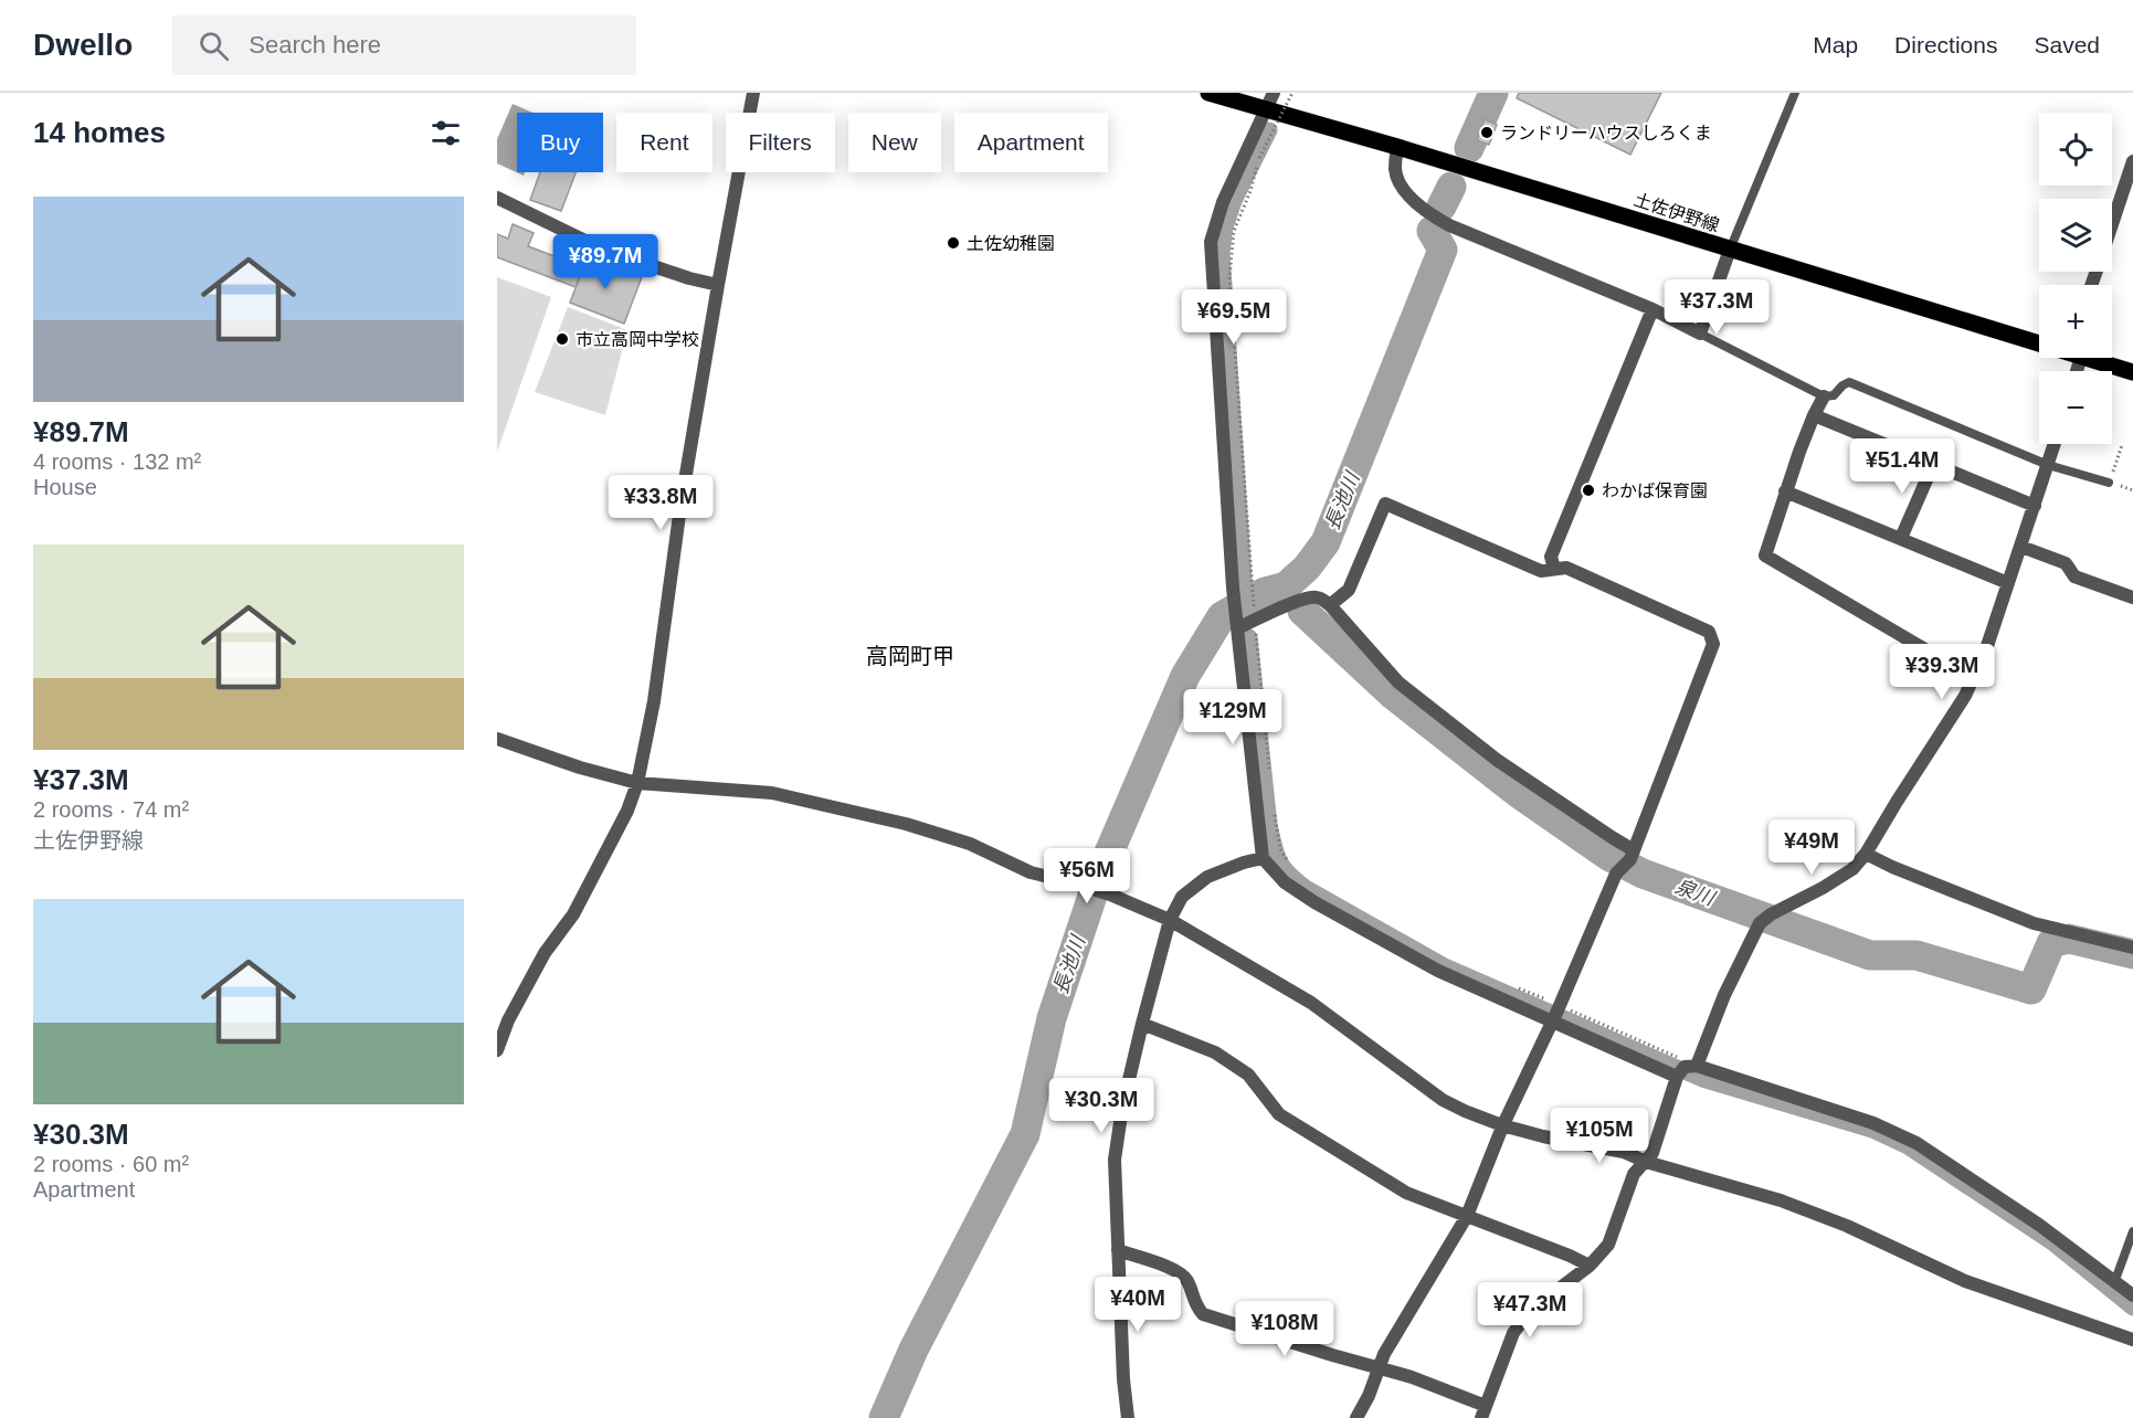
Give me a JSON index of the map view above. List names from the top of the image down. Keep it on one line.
{"streets":{"main road":["土佐伊野線"]},"districts":["高岡町甲"],"water":["長池川","泉川"],"places":["ランドリーハウスしろくま","土佐幼稚園","市立高岡中学校","わかば保育園"],"page":{"header":"Dwello","search":"Search here","nav":["Map","Directions","Saved"],"heading":"14 homes","map_buttons":["+","−"],"chip":["Buy","Rent","Filters","New","Apartment"],"list":[{"name":"¥89.7M","note":"4 rooms · 132 m² · House"},{"name":"¥37.3M","note":"2 rooms · 74 m² · 土佐伊野線"},{"name":"¥30.3M","note":"2 rooms · 60 m² · Apartment"}],"price":["¥89.7M","¥37.3M","¥69.5M","¥51.4M","¥33.8M","¥39.3M","¥129M","¥49M","¥56M","¥30.3M","¥105M","¥40M","¥47.3M","¥108M"]}}
